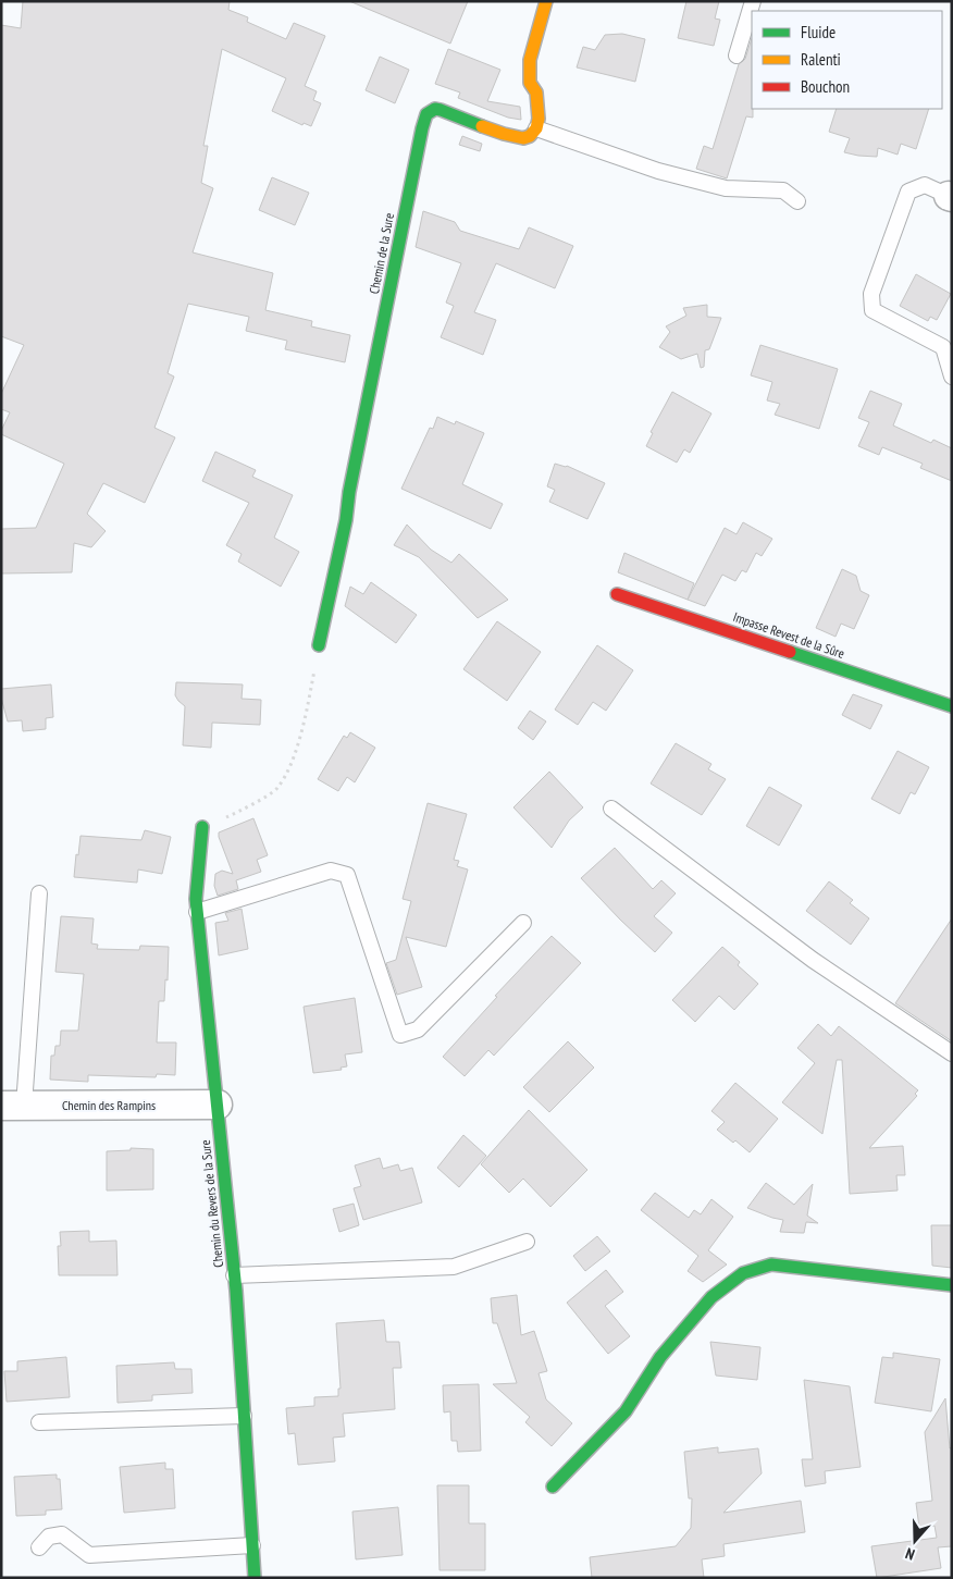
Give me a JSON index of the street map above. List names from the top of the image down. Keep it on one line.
{"streets":{"street":["Chemin de la Sure","Impasse Revest de la Sûre","Chemin des Rampins","Chemin du Revers de la Sure"]},"crossings":[["Chemin des Rampins","Chemin du Revers de la Sure"]],"legend":["Fluide","Ralenti","Bouchon"],"north":"bottom"}
